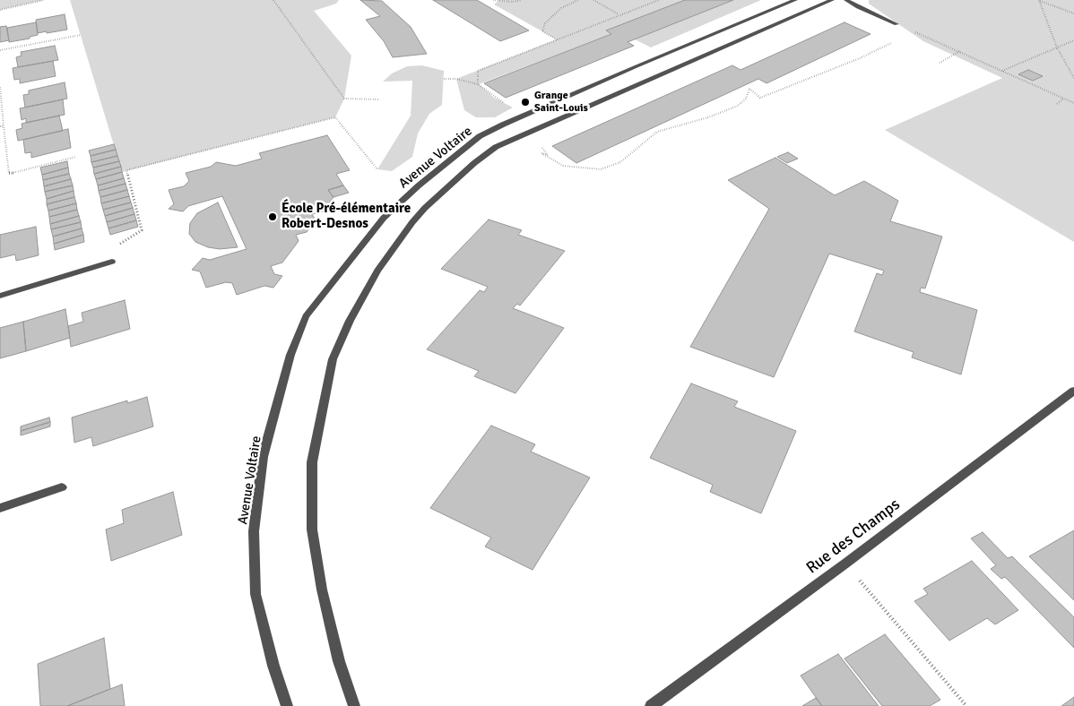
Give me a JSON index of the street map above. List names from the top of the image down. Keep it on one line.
{"streets":{"street":["Avenue Voltaire","Rue des Champs"]},"places":["Grange Saint-Louis","École Pré-élémentaire Robert-Desnos"]}
